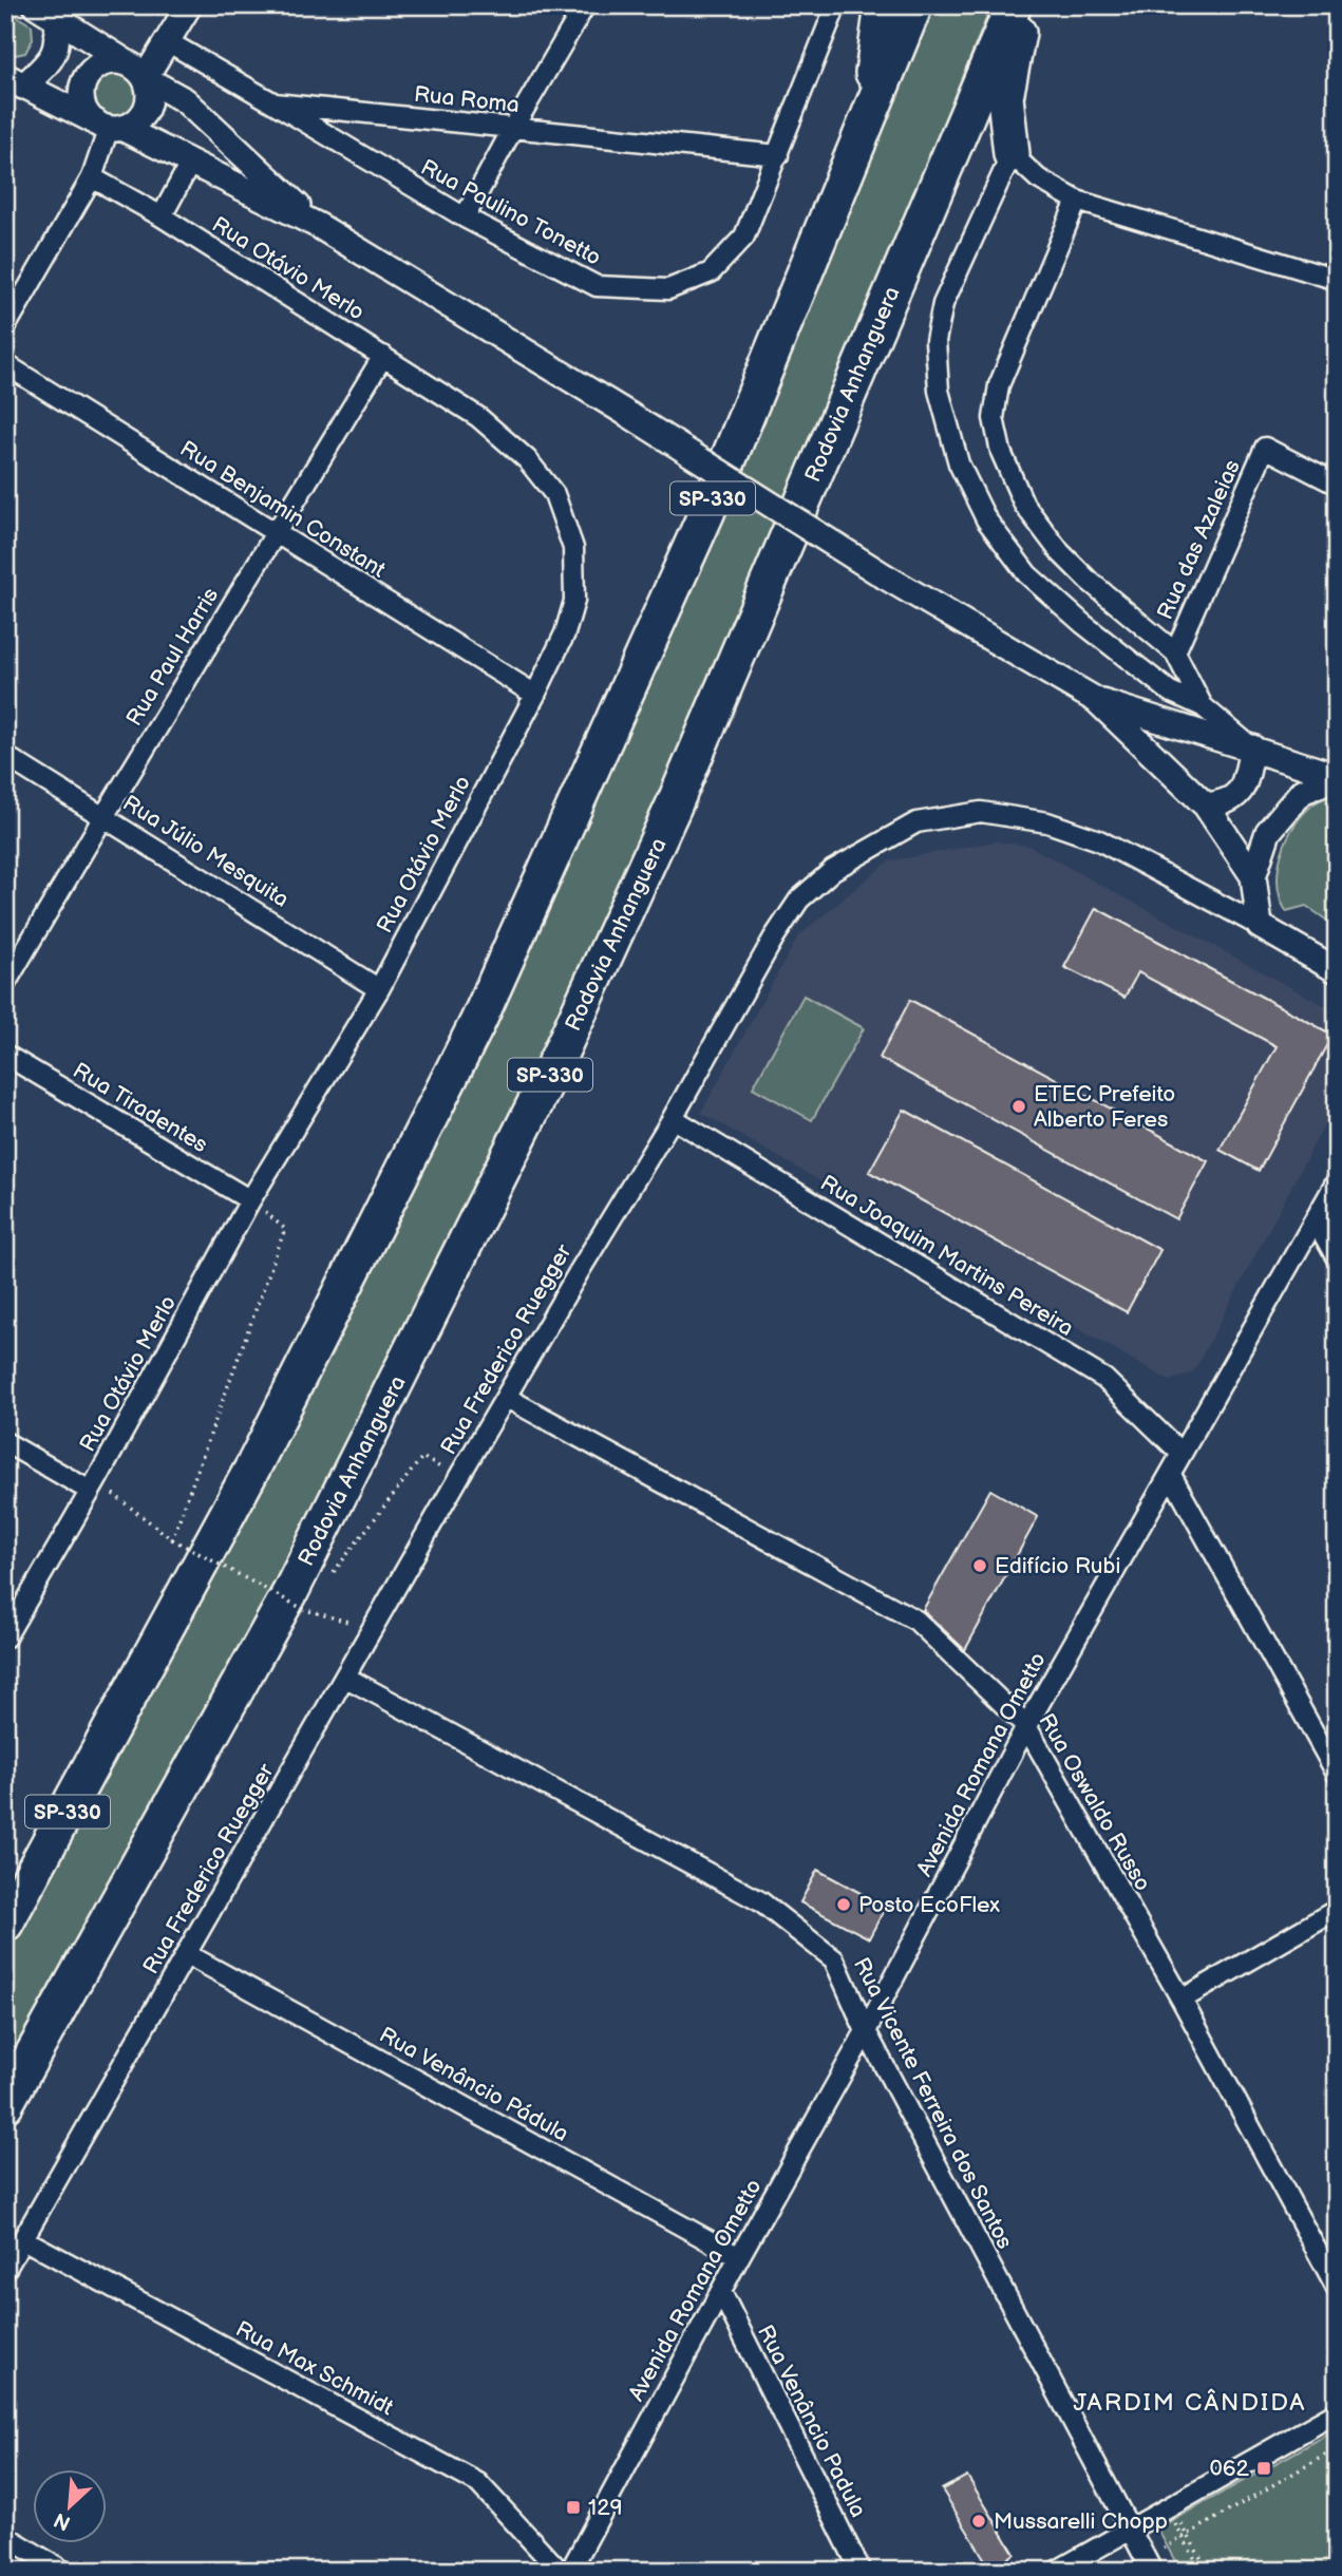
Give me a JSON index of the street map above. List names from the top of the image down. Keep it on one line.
{"streets":{"highway":["Rodovia Anhanguera","SP-330"],"street":["Rua Roma","Rua Paulino Tonetto","Rua Otávio Merlo","Rua Benjamin Constant","Rua das Azaleias","Rua Paul Harris","Rua Júlio Mesquita","Rua Tiradentes","Rua Joaquim Martins Pereira","Rua Frederico Ruegger","Avenida Romana Ometto","Rua Oswaldo Russo","Rua Venâncio Pádula","Rua Vicente Ferreira dos Santos","Rua Max Schmidt","Rua Venâncio Padula"]},"crossings":[["Rua Roma","Rua Paulino Tonetto"],["Rua Otávio Merlo","Rua Benjamin Constant"],["Rua Otávio Merlo","Rua Paul Harris"],["Rua Otávio Merlo","Rua Júlio Mesquita"],["Rua Otávio Merlo","Rua Tiradentes"],["Rua Benjamin Constant","Rua Paul Harris"],["Rua Paul Harris","Rua Júlio Mesquita"],["Rua Joaquim Martins Pereira","Rua Frederico Ruegger"],["Rua Joaquim Martins Pereira","Avenida Romana Ometto"],["Rua Frederico Ruegger","Rua Oswaldo Russo"],["Rua Frederico Ruegger","Rua Venâncio Pádula"],["Rua Frederico Ruegger","Rua Vicente Ferreira dos Santos"],["Rua Frederico Ruegger","Rua Max Schmidt"],["Avenida Romana Ometto","Rua Oswaldo Russo"],["Avenida Romana Ometto","Rua Venâncio Pádula"],["Avenida Romana Ometto","Rua Vicente Ferreira dos Santos"],["Avenida Romana Ometto","Rua Venâncio Padula"]],"districts":["JARDIM CÂNDIDA"],"places":{"other":["ETEC Prefeito Alberto Feres","Edifício Rubi","Posto EcoFlex","Mussarelli Chopp"],"transit":["062","129"]},"north":"bottom left"}
